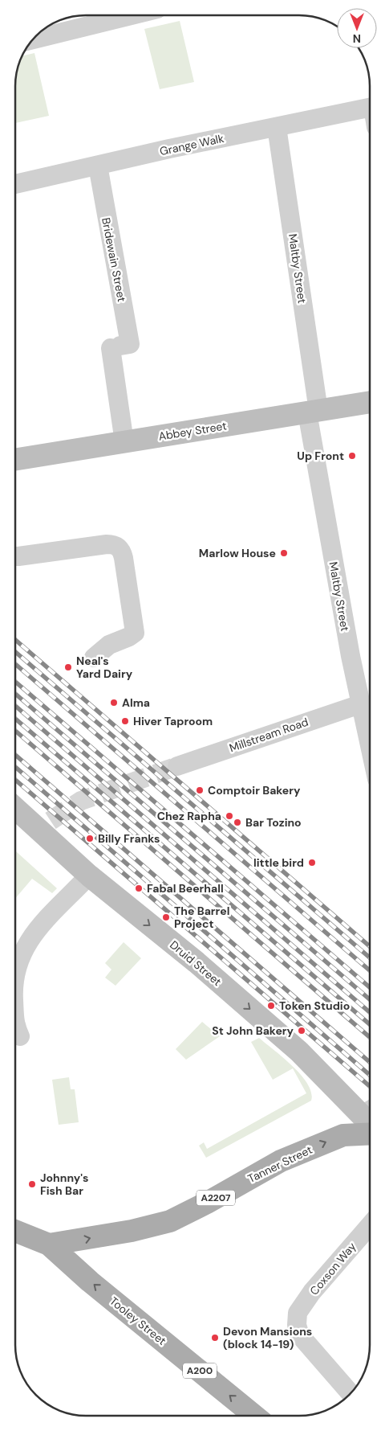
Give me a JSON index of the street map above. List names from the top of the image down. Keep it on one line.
{"streets":{"main road":["Tanner Street","A2207","Tooley Street","A200"],"street":["Grange Walk","Bridewain Street","Maltby Street","Abbey Street","Millstream Road","Druid Street","Coxson Way"]},"crossings":[["Grange Walk","Bridewain Street"],["Grange Walk","Maltby Street"],["Bridewain Street","Abbey Street"],["Maltby Street","Abbey Street"],["Maltby Street","Millstream Road"],["Tanner Street","Tooley Street"]],"one_way":["Druid Street","Tanner Street","Tooley Street"],"places":["Up Front","Marlow House","Neal's Yard Dairy","Alma","Hiver Taproom","Comptoir Bakery","Chez Rapha","Bar Tozino","Billy Franks","little bird","Fabal Beerhall","The Barrel Project","Token Studio","St John Bakery","Johnny's Fish Bar","Devon Mansions (block 14-19)"],"north":"bottom"}
